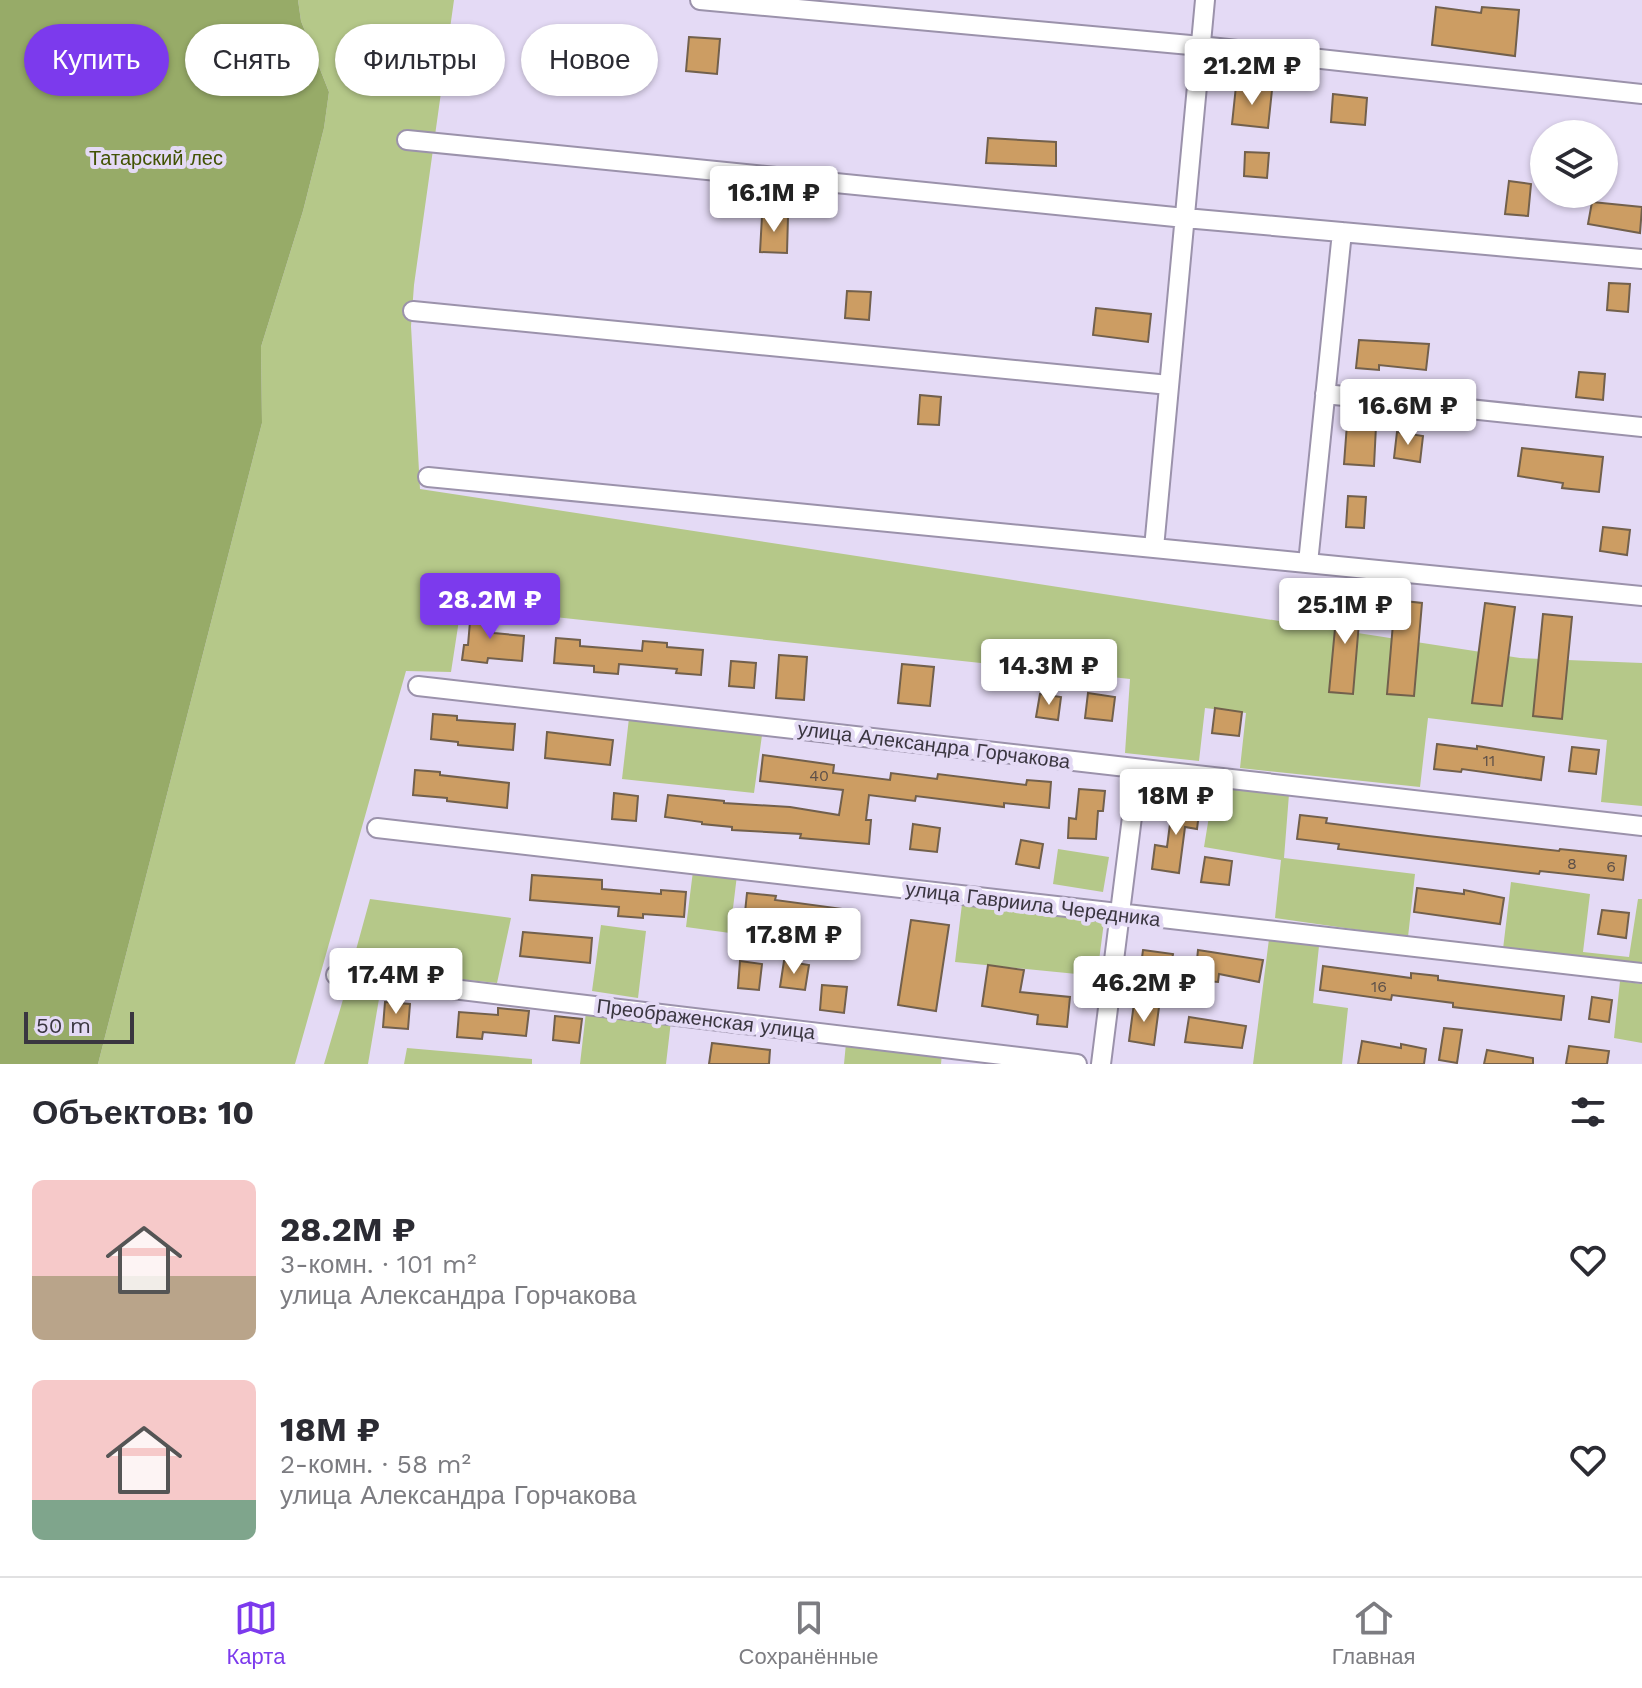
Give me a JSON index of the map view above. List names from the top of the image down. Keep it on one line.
{"streets":{"street":["улица Александра Горчакова","улица Гавриила Чередника","Преображенская улица"]},"parks":["Татарский лес"],"house_numbers":["11","40","8","6","16"],"scale_bar":"50 m","page":{"chip":["Купить","Снять","Фильтры","Новое"],"price":["21.2M ₽","16.1M ₽","16.6M ₽","28.2M ₽","25.1M ₽","14.3M ₽","18M ₽","17.8M ₽","17.4M ₽","46.2M ₽"],"scale":"50 m","heading":"Объектов: 10","list":[{"name":"28.2M ₽","note":"3-комн. · 101 m² · улица Александра Горчакова"},{"name":"18M ₽","note":"2-комн. · 58 m² · улица Александра Горчакова"}],"tabs":["Карта","Сохранённые","Главная"]}}
